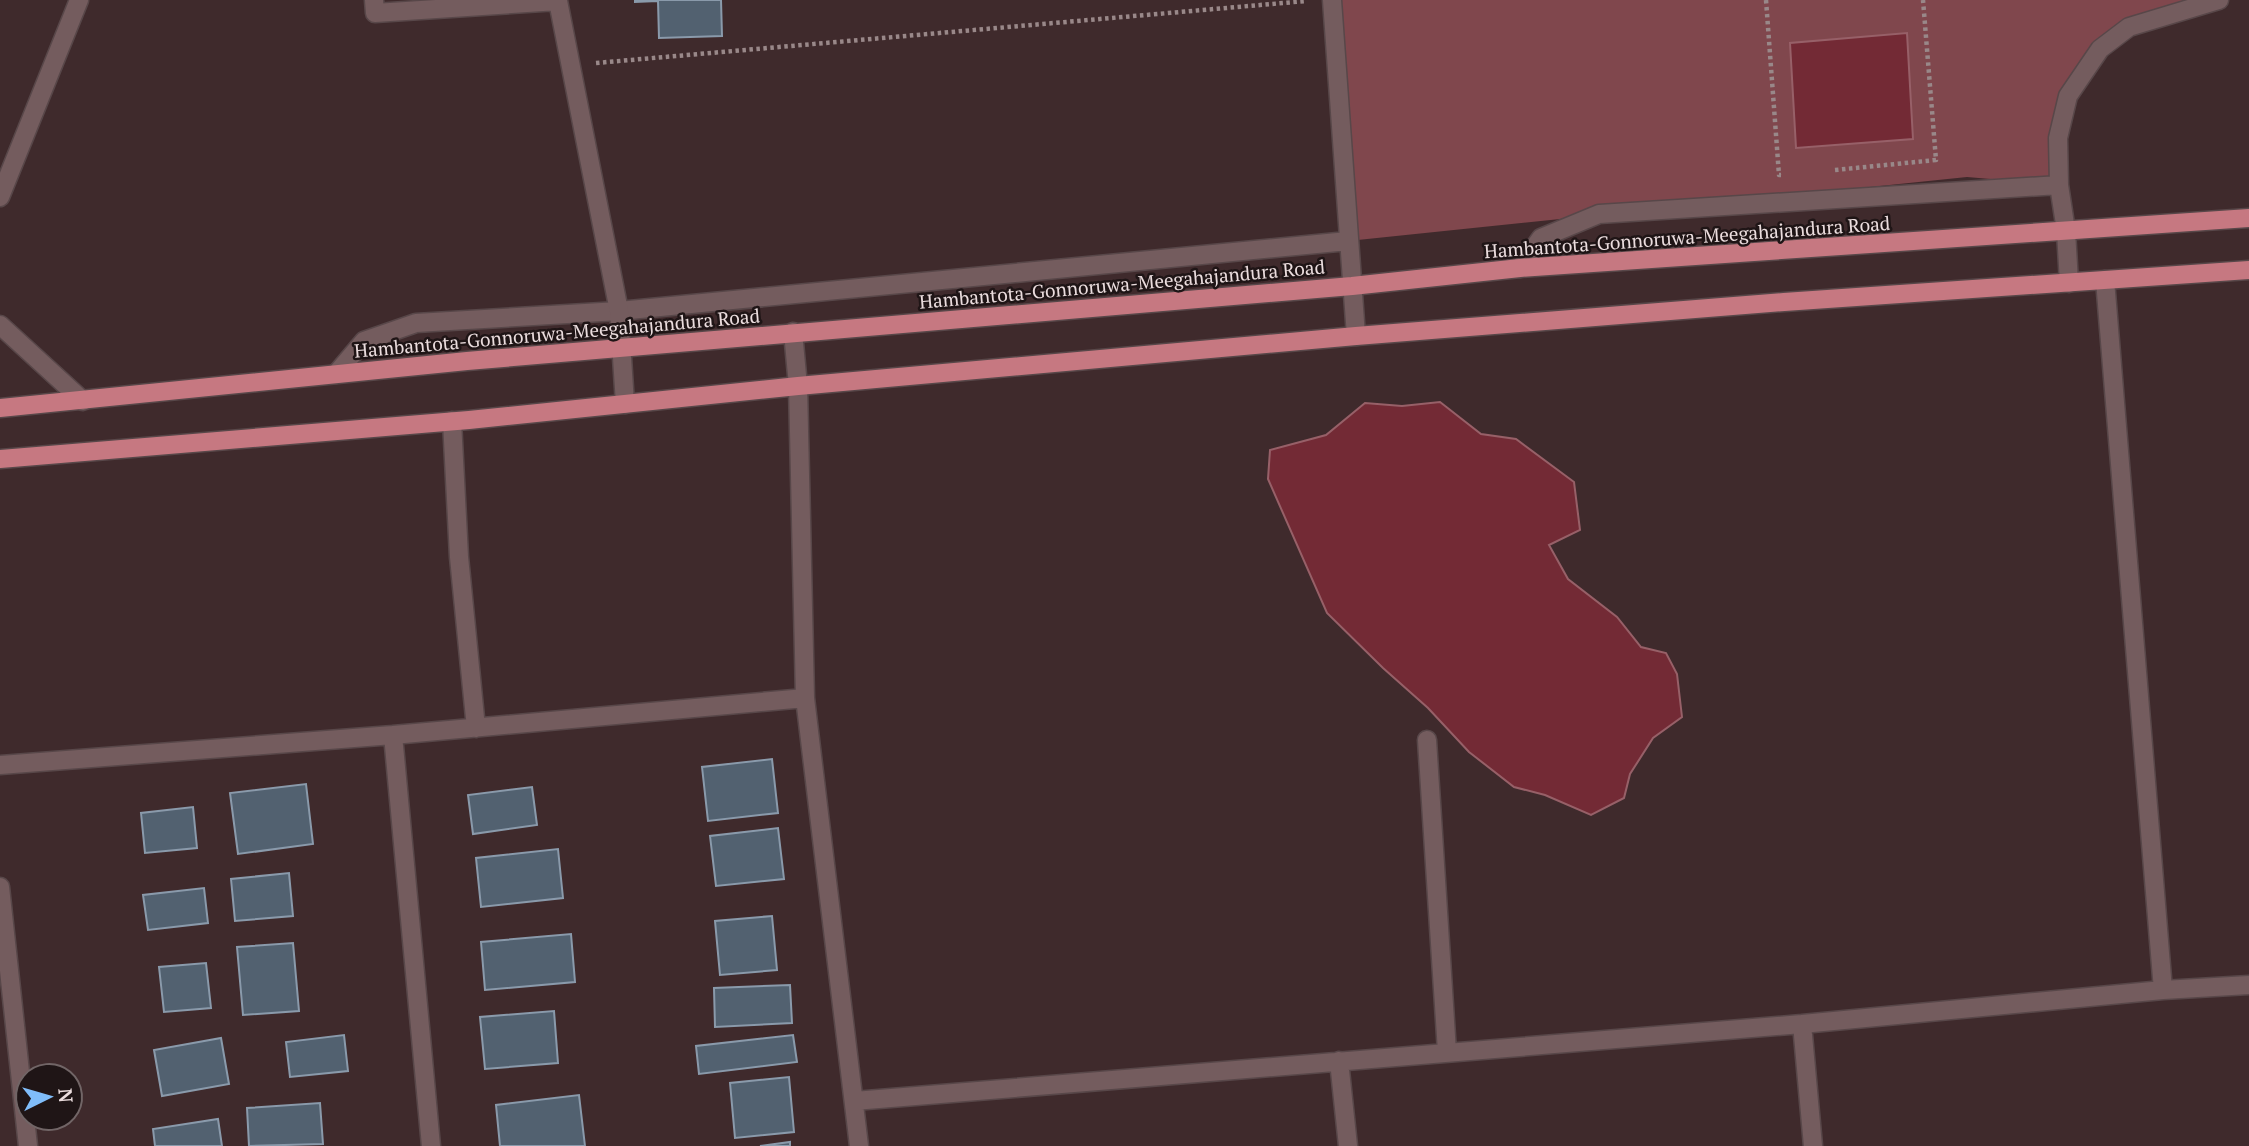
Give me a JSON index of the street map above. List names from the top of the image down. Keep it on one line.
{"streets":{"main road":["Hambantota-Gonnoruwa-Meegahajandura Road"]},"north":"right"}
